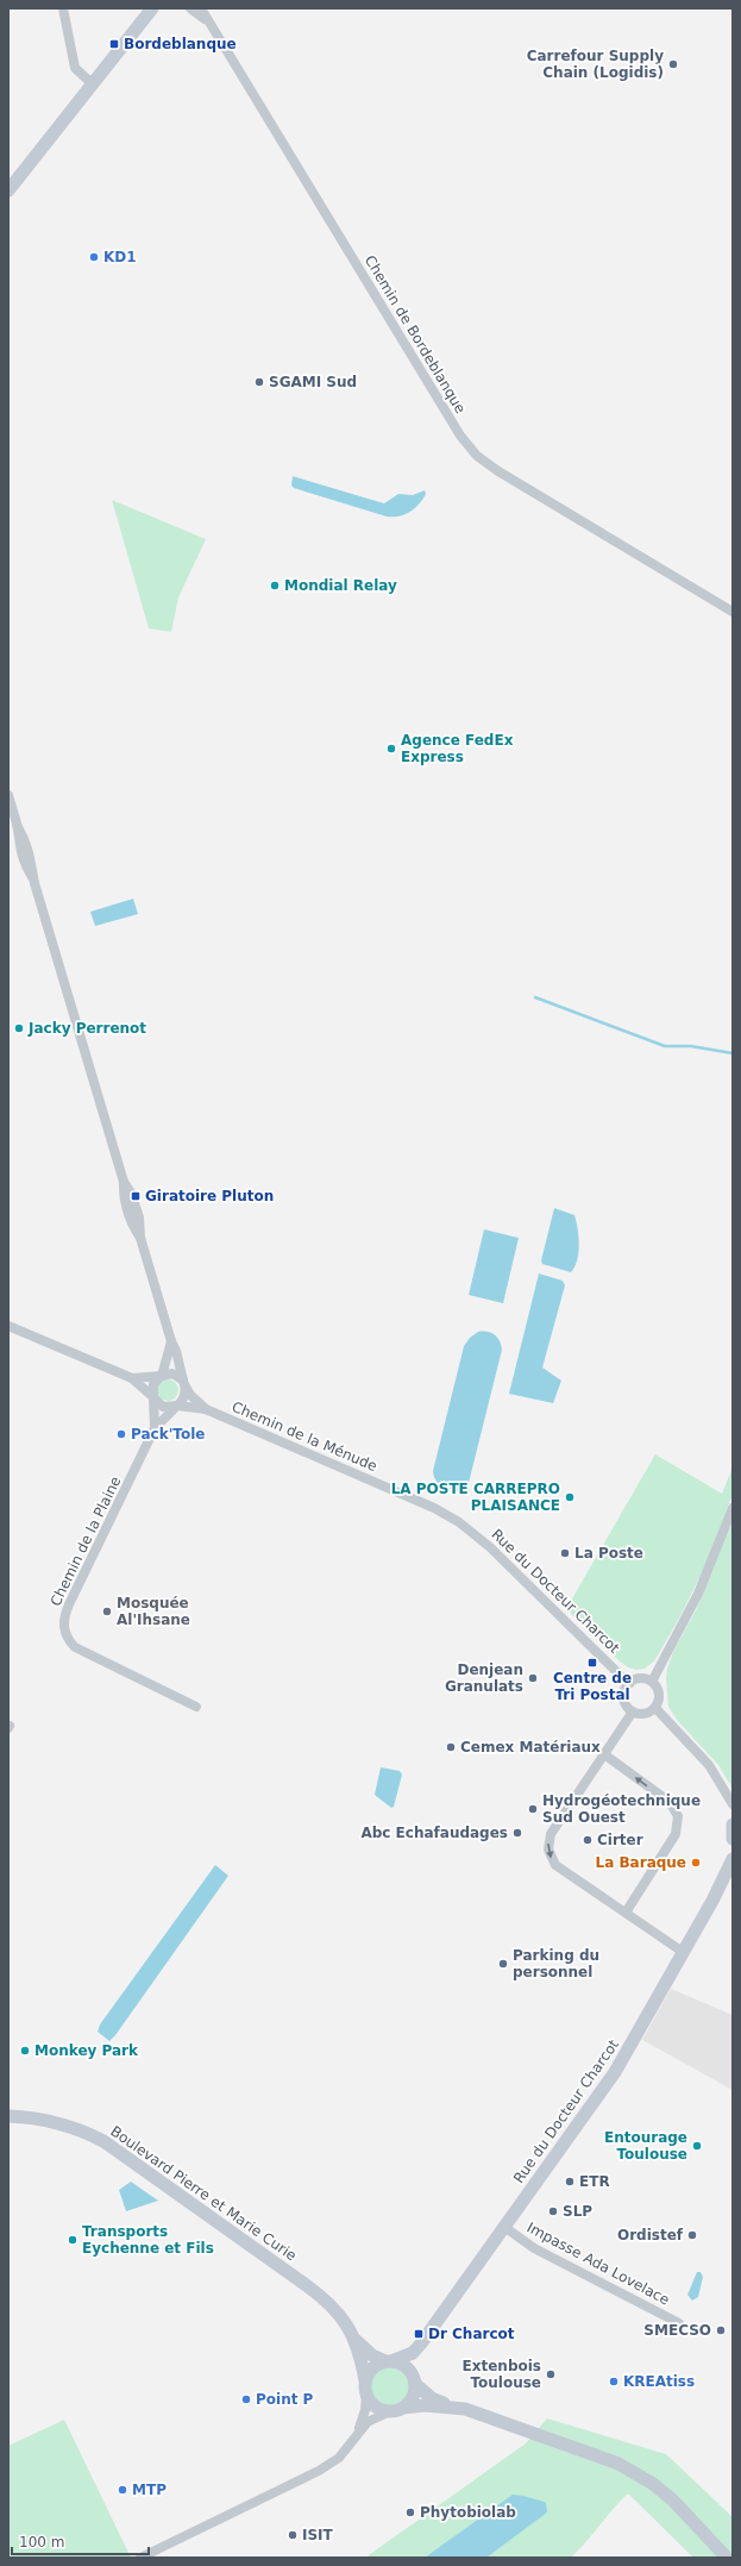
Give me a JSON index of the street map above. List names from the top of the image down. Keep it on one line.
{"streets":{"street":["Chemin de Bordeblanque","Chemin de la Ménude","Chemin de la Plaine","Rue du Docteur Charcot","Boulevard Pierre et Marie Curie","Impasse Ada Lovelace"]},"crossings":[["Chemin de la Ménude","Chemin de la Plaine"],["Chemin de la Ménude","Rue du Docteur Charcot"],["Rue du Docteur Charcot","Boulevard Pierre et Marie Curie"],["Rue du Docteur Charcot","Impasse Ada Lovelace"]],"places":{"transit":["Bordeblanque","Giratoire Pluton","Centre de Tri Postal","Dr Charcot"],"other":["Carrefour Supply Chain (Logidis)","KD1","SGAMI Sud","Mondial Relay","Agence FedEx Express","Jacky Perrenot","Pack'Tole","LA POSTE CARREPRO PLAISANCE","La Poste","Mosquée Al'Ihsane","Denjean Granulats","Cemex Matériaux","Hydrogéotechnique Sud Ouest","Abc Echafaudages","Cirter","La Baraque","Parking du personnel","Monkey Park","Entourage Toulouse","ETR","SLP","Ordistef","Transports Eychenne et Fils","SMECSO","Extenbois Toulouse","KREAtiss","Point P","MTP","Phytobiolab","ISIT"]},"scale_bar":"100 m"}
